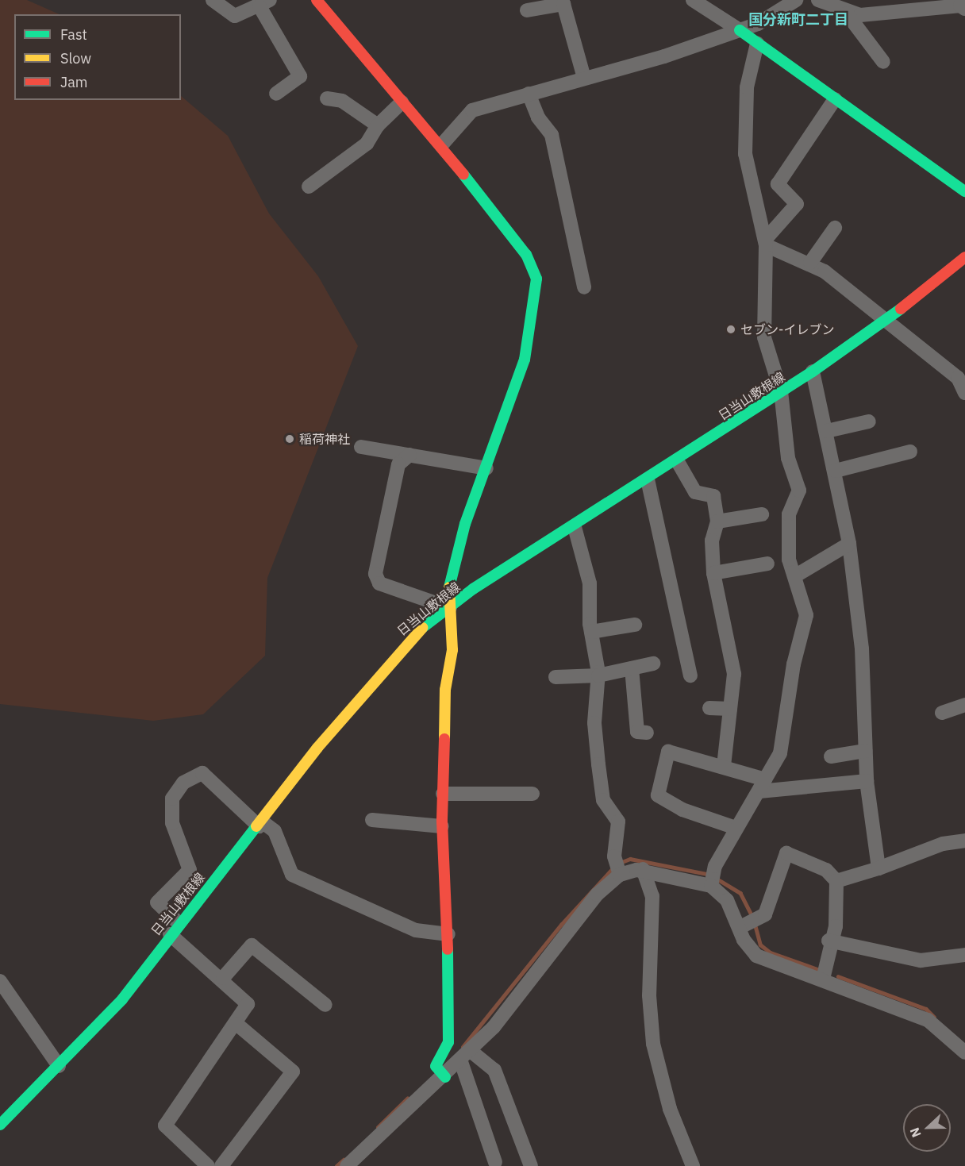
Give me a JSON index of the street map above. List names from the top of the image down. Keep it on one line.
{"streets":{"street":["日当山敷根線"]},"districts":["国分新町二丁目"],"places":["セブン-イレブン","稲荷神社"],"legend":["Fast","Slow","Jam"],"north":"left"}
